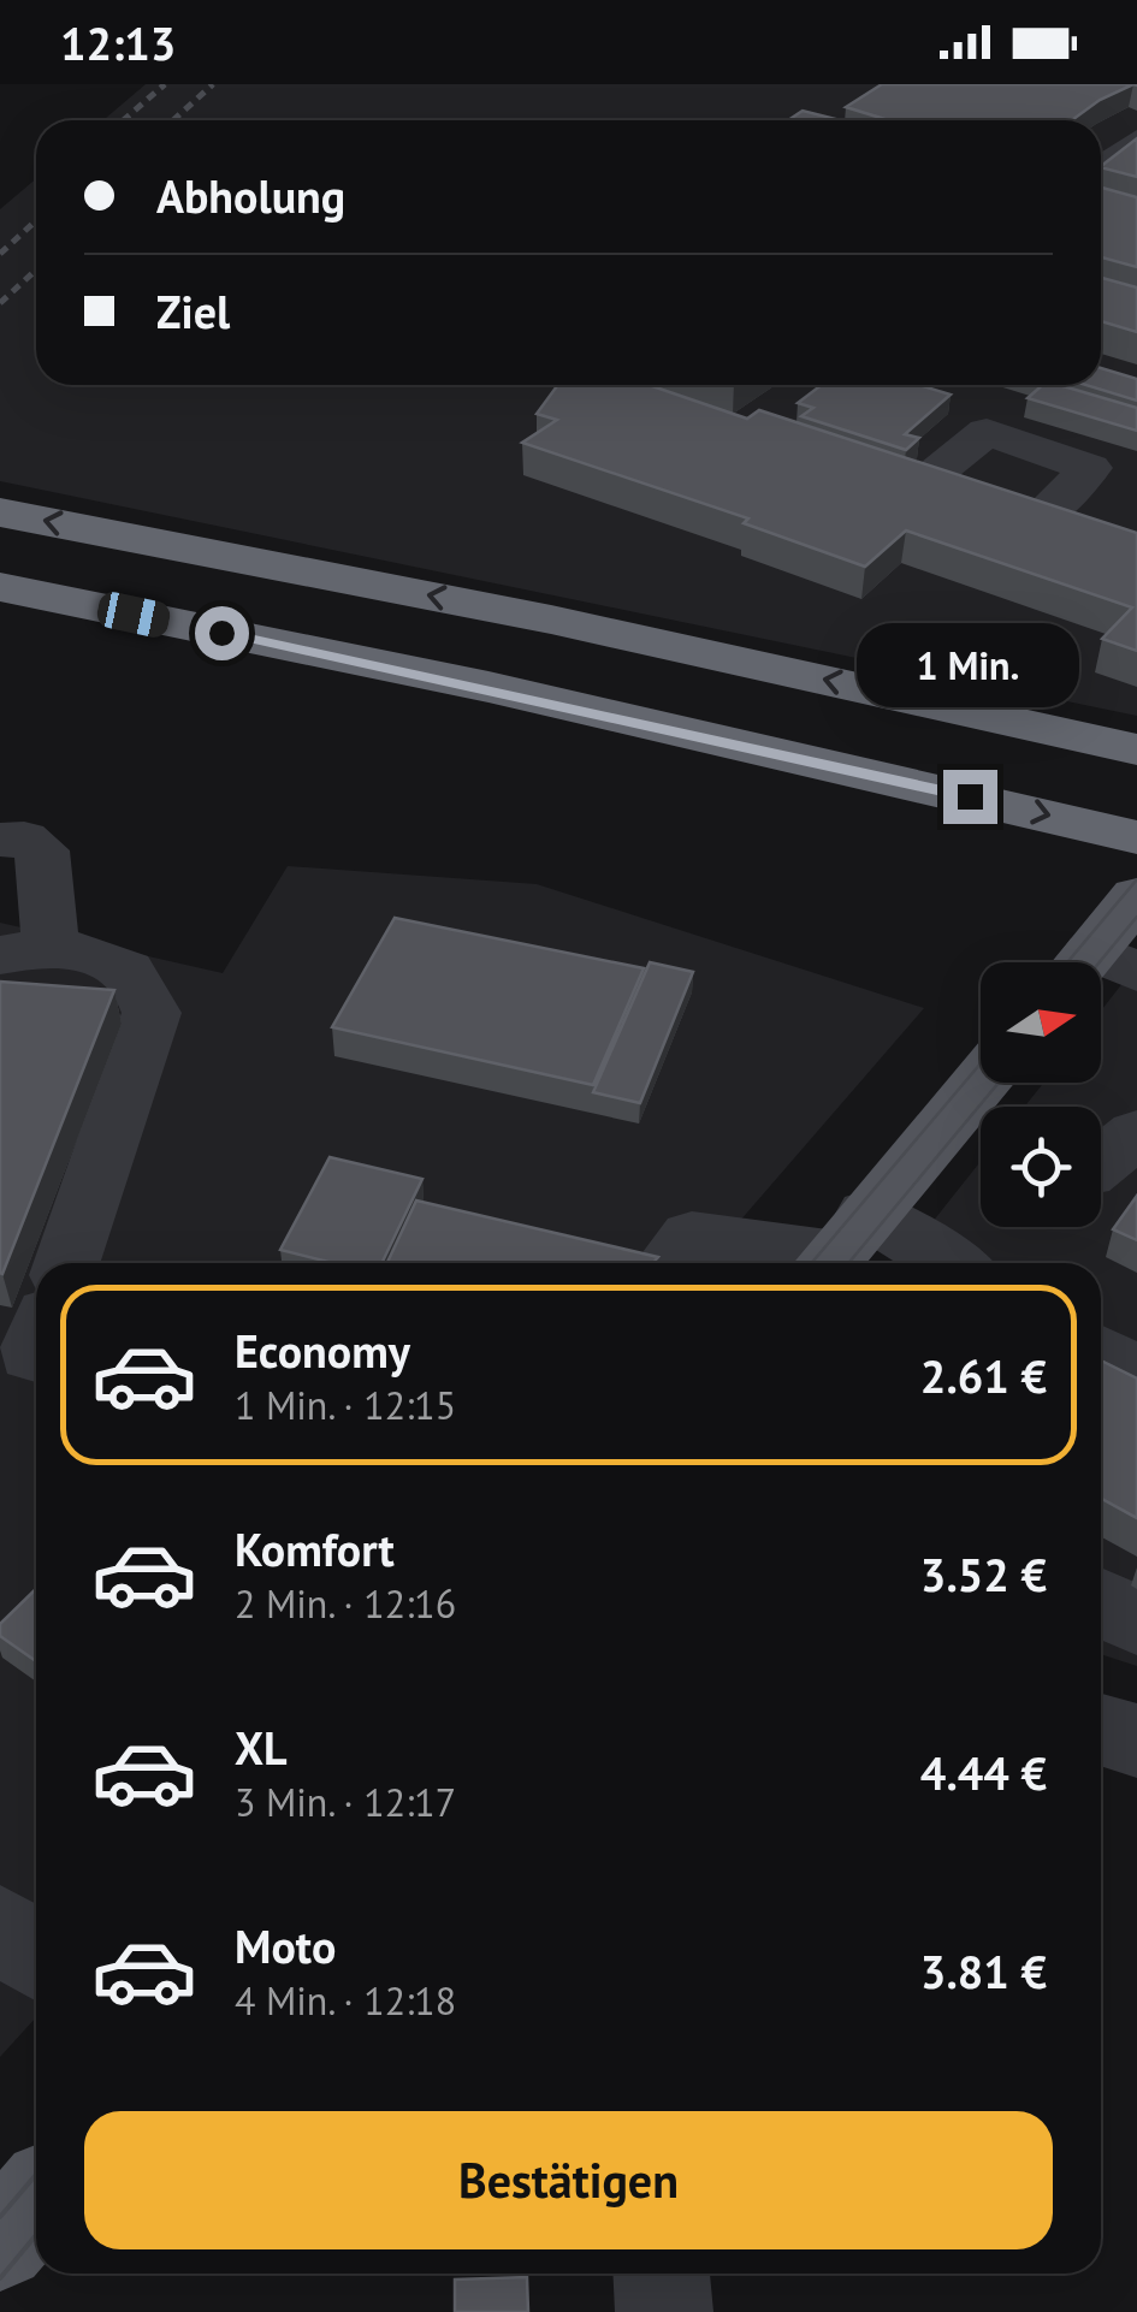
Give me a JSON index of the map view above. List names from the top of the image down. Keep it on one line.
{"north":"right","page":{"status":"12:13","banner":["Abholung","Ziel"],"bubble":"1 Min.","list":[{"name":"Economy","note":"1 Min. · 12:15","value":"2.61 €"},{"name":"Komfort","note":"2 Min. · 12:16","value":"3.52 €"},{"name":"XL","note":"3 Min. · 12:17","value":"4.44 €"},{"name":"Moto","note":"4 Min. · 12:18","value":"3.81 €"}],"buttons":"Bestätigen"}}
